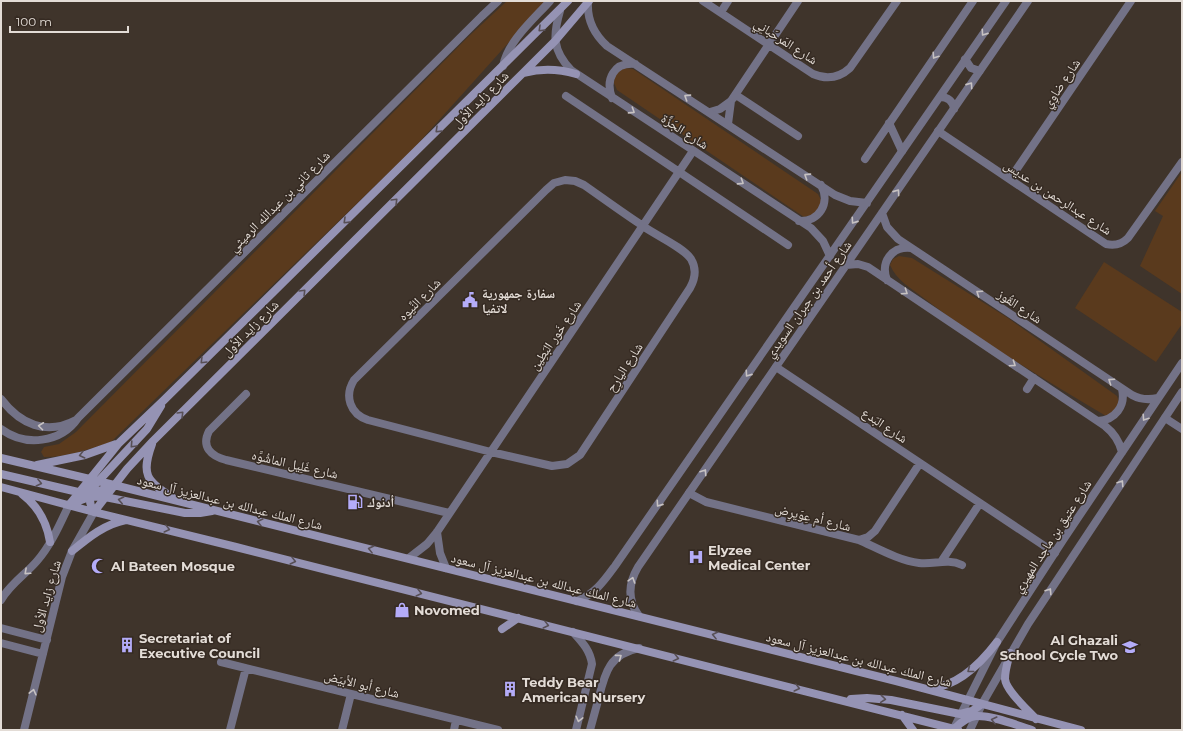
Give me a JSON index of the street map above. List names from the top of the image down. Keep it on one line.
{"streets":{"main road":["شارع زايد الأول","شارع الملك عبدالله بن عبدالعزيز آل سعود"],"street":["شارع المَرحَبانِي","شارع ضاوِي","شارع الجَزَّة","شارع عبدالرحمن بن عديس","شارع ثاني بن عبدالله الرميثي","شارع النِّيوه","شارع أحمد بن جبران السويدي","شارع القُوز","شارع خَور البَطِين","شارع اليارِح","شارع البَدع","شارع غَلِيل الماشُوَّه","شارع أم عِوَيرِض","شارع عتيق بن ماجد المهيري","شارع أبو الأبيَض"]},"crossings":[["شارع ضاوِي","شارع عبدالرحمن بن عديس"],["شارع زايد الأول","شارع الجَزَّة"],["شارع زايد الأول","شارع الملك عبدالله بن عبدالعزيز آل سعود"],["شارع الجَزَّة","شارع أحمد بن جبران السويدي"],["شارع الجَزَّة","شارع خَور البَطِين"],["شارع عبدالرحمن بن عديس","شارع أحمد بن جبران السويدي"],["شارع النِّيوه","شارع خَور البَطِين"],["شارع النِّيوه","شارع اليارِح"],["شارع أحمد بن جبران السويدي","شارع القُوز"],["شارع أحمد بن جبران السويدي","شارع البَدع"],["شارع أحمد بن جبران السويدي","شارع الملك عبدالله بن عبدالعزيز آل سعود"],["شارع أحمد بن جبران السويدي","شارع أم عِوَيرِض"],["شارع القُوز","شارع عتيق بن ماجد المهيري"],["شارع خَور البَطِين","شارع اليارِح"],["شارع خَور البَطِين","شارع غَلِيل الماشُوَّه"],["شارع خَور البَطِين","شارع الملك عبدالله بن عبدالعزيز آل سعود"],["شارع البَدع","شارع أم عِوَيرِض"],["شارع البَدع","شارع عتيق بن ماجد المهيري"],["شارع الملك عبدالله بن عبدالعزيز آل سعود","شارع عتيق بن ماجد المهيري"]],"places":{"public building":["سفارة جمهورية لاتفيا"],"fuel station":["أدنوك"],"hospital":["Elyzee Medical Center"],"mosque":["Al Bateen Mosque"],"shop":["Novomed"],"building":["Secretariat of Executive Council","Teddy Bear American Nursery"],"school or university":["Al Ghazali School Cycle Two"]},"scale_bar":"100 m"}
